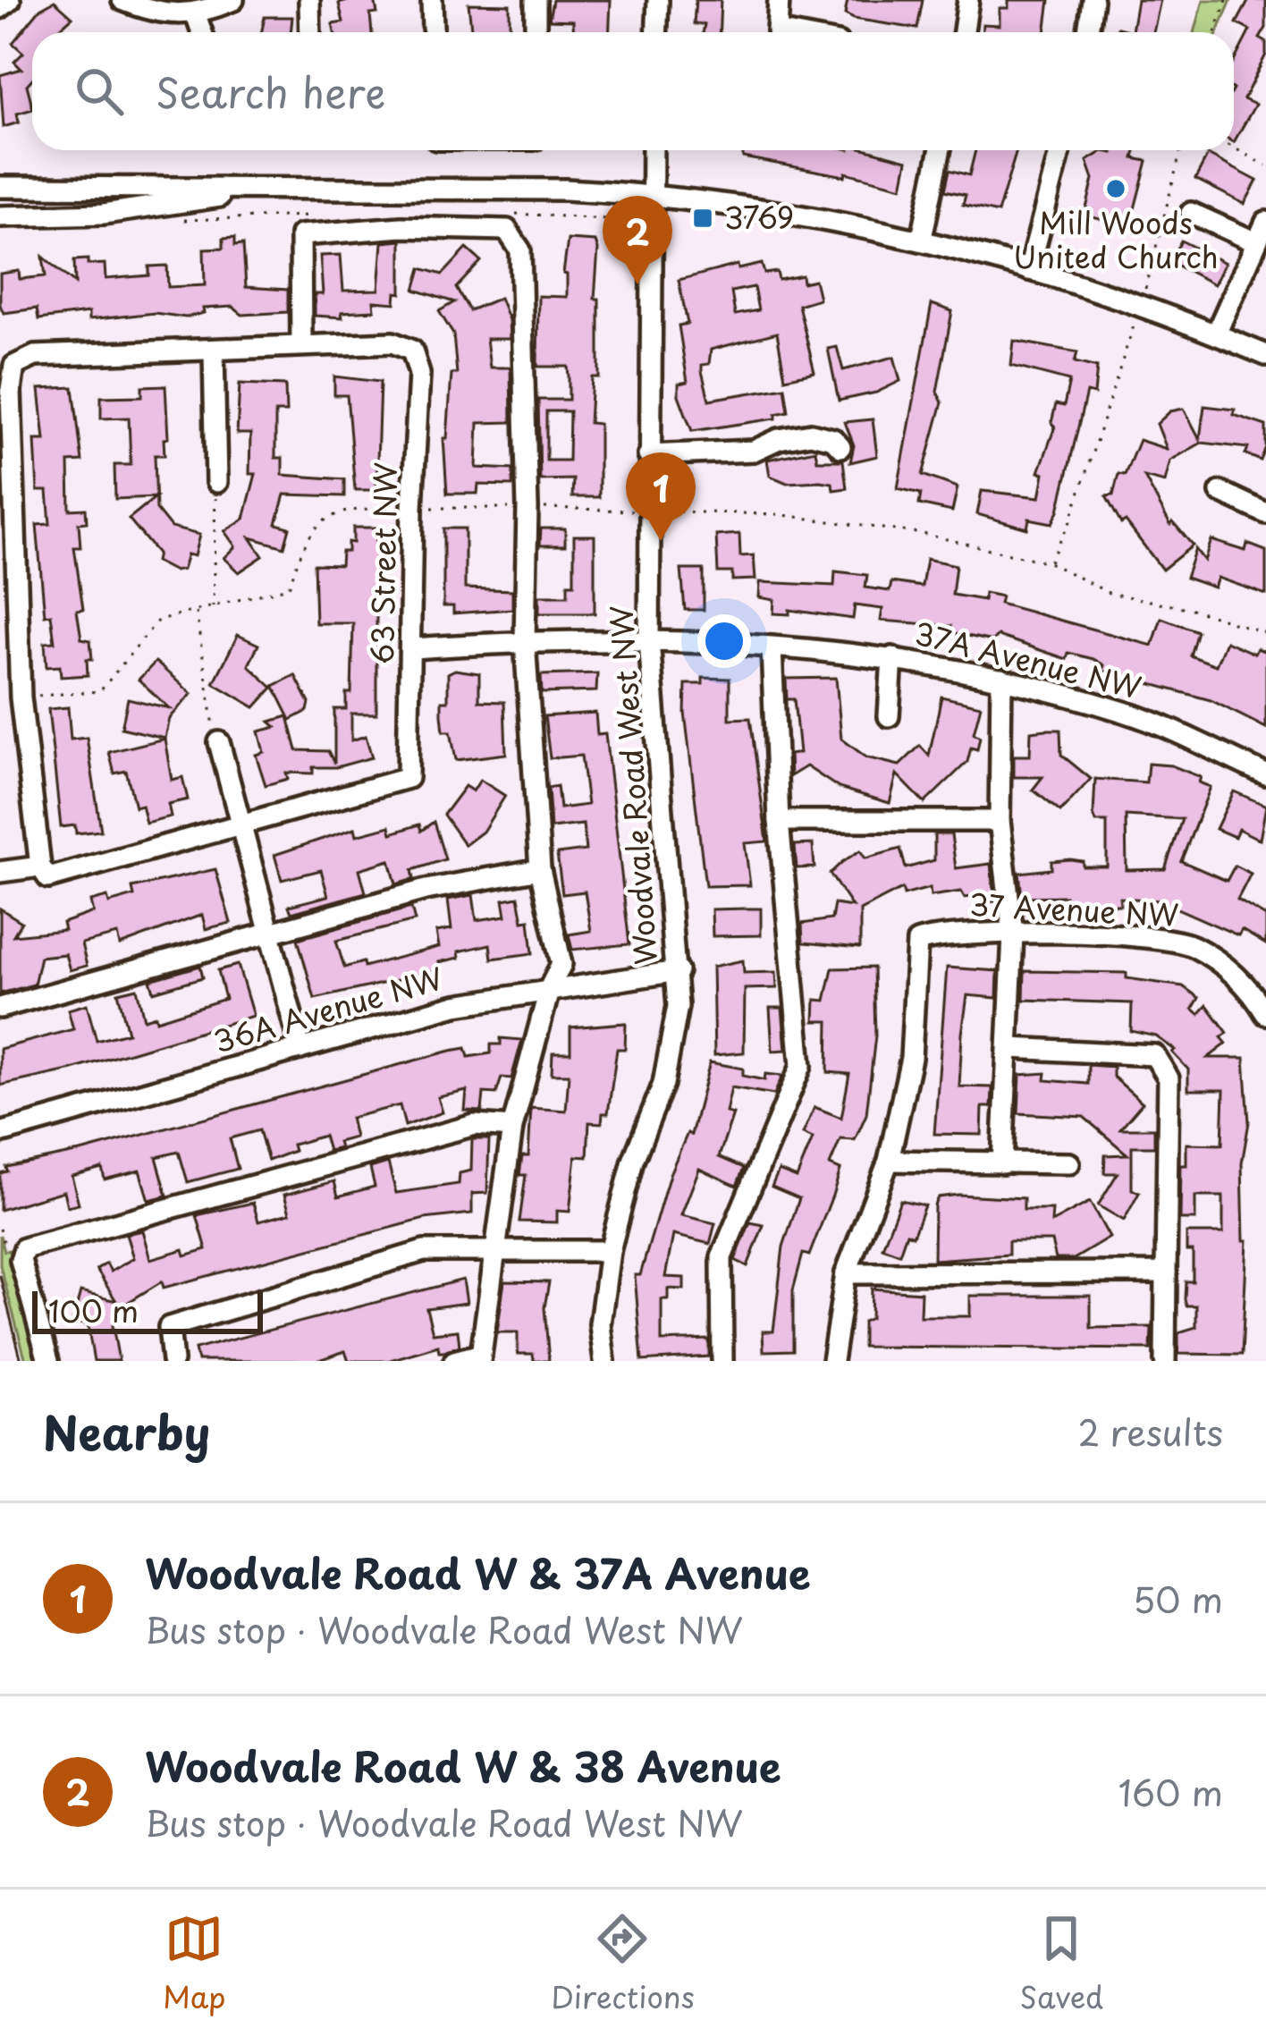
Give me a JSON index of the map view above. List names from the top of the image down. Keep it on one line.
{"streets":{"street":["63 Street NW","37A Avenue NW","Woodvale Road West NW","37 Avenue NW","36A Avenue NW"]},"crossings":[["63 Street NW","37A Avenue NW"],["37A Avenue NW","Woodvale Road West NW"],["Woodvale Road West NW","36A Avenue NW"]],"places":{"other":["Mill Woods United Church"],"transit":["3769"]},"scale_bar":"100 m","page":{"search":"Search here","pins":["2","1"],"scale":"100 m","heading":["Nearby","2 results"],"list":[{"mark":"1","name":"Woodvale Road W & 37A Avenue","note":"Bus stop · Woodvale Road West NW","value":"50 m"},{"mark":"2","name":"Woodvale Road W & 38 Avenue","note":"Bus stop · Woodvale Road West NW","value":"160 m"}],"nav":["Map","Directions","Saved"]}}
